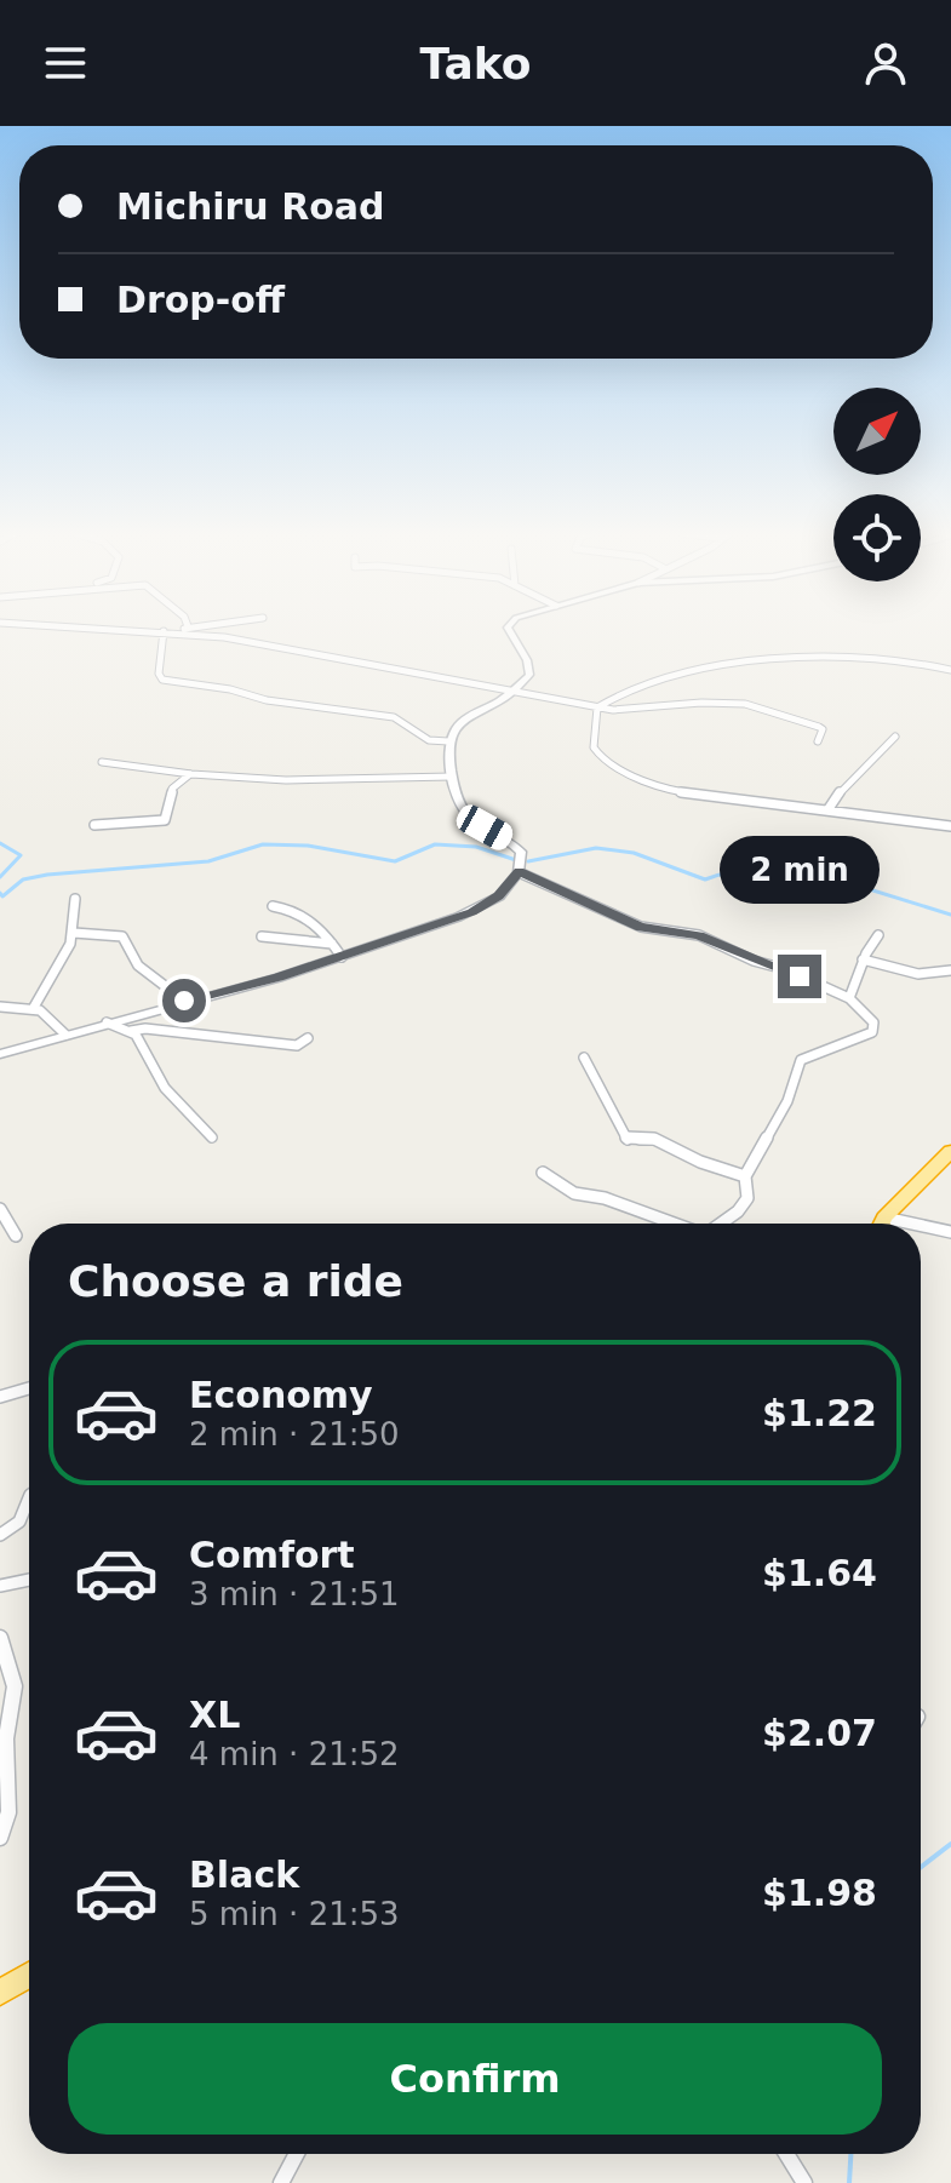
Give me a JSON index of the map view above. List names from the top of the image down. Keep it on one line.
{"north":"top right","page":{"header":"Tako","banner":["Michiru Road","Drop-off"],"bubble":"2 min","heading":"Choose a ride","list":[{"name":"Economy","note":"2 min · 21:50","value":"$1.22"},{"name":"Comfort","note":"3 min · 21:51","value":"$1.64"},{"name":"XL","note":"4 min · 21:52","value":"$2.07"},{"name":"Black","note":"5 min · 21:53","value":"$1.98"}],"buttons":"Confirm"}}
